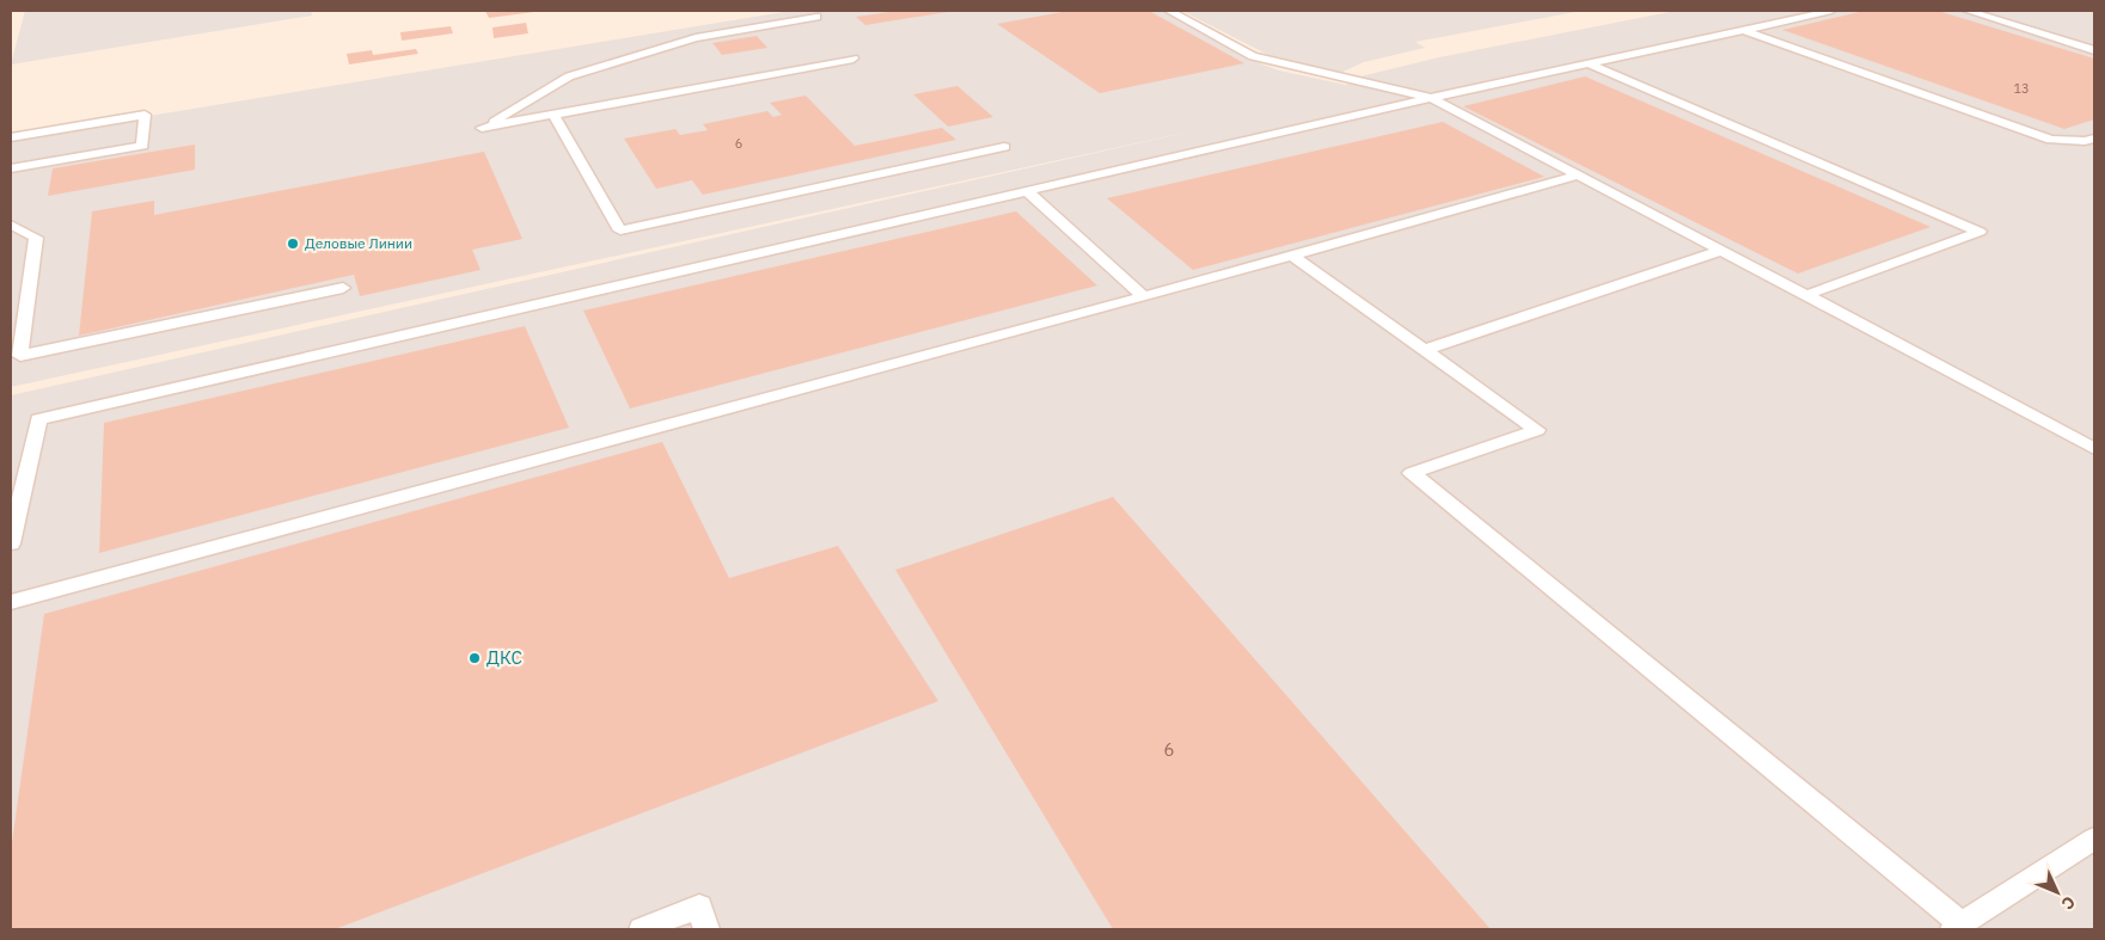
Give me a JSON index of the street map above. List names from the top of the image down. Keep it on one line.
{"places":["Деловые Линии","ДКС"],"house_numbers":["13","6","6"],"north":"bottom right"}
